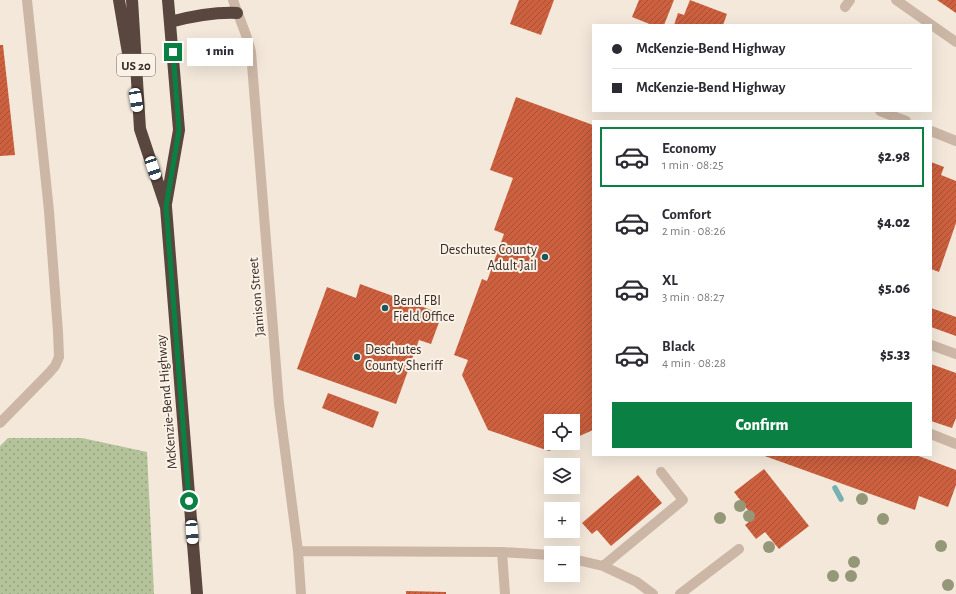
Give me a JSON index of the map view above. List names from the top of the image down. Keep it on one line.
{"streets":{"highway":["US 20","McKenzie-Bend Highway"],"street":["Jamison Street"]},"places":["Deschutes County Adult Jail","Bend FBI Field Office","Deschutes County Sheriff"],"page":{"banner":["McKenzie-Bend Highway","McKenzie-Bend Highway"],"bubble":"1 min","list":[{"name":"Economy","note":"1 min · 08:25","value":"$2.98"},{"name":"Comfort","note":"2 min · 08:26","value":"$4.02"},{"name":"XL","note":"3 min · 08:27","value":"$5.06"},{"name":"Black","note":"4 min · 08:28","value":"$5.33"}],"buttons":"Confirm","map_buttons":["+","−"]}}
